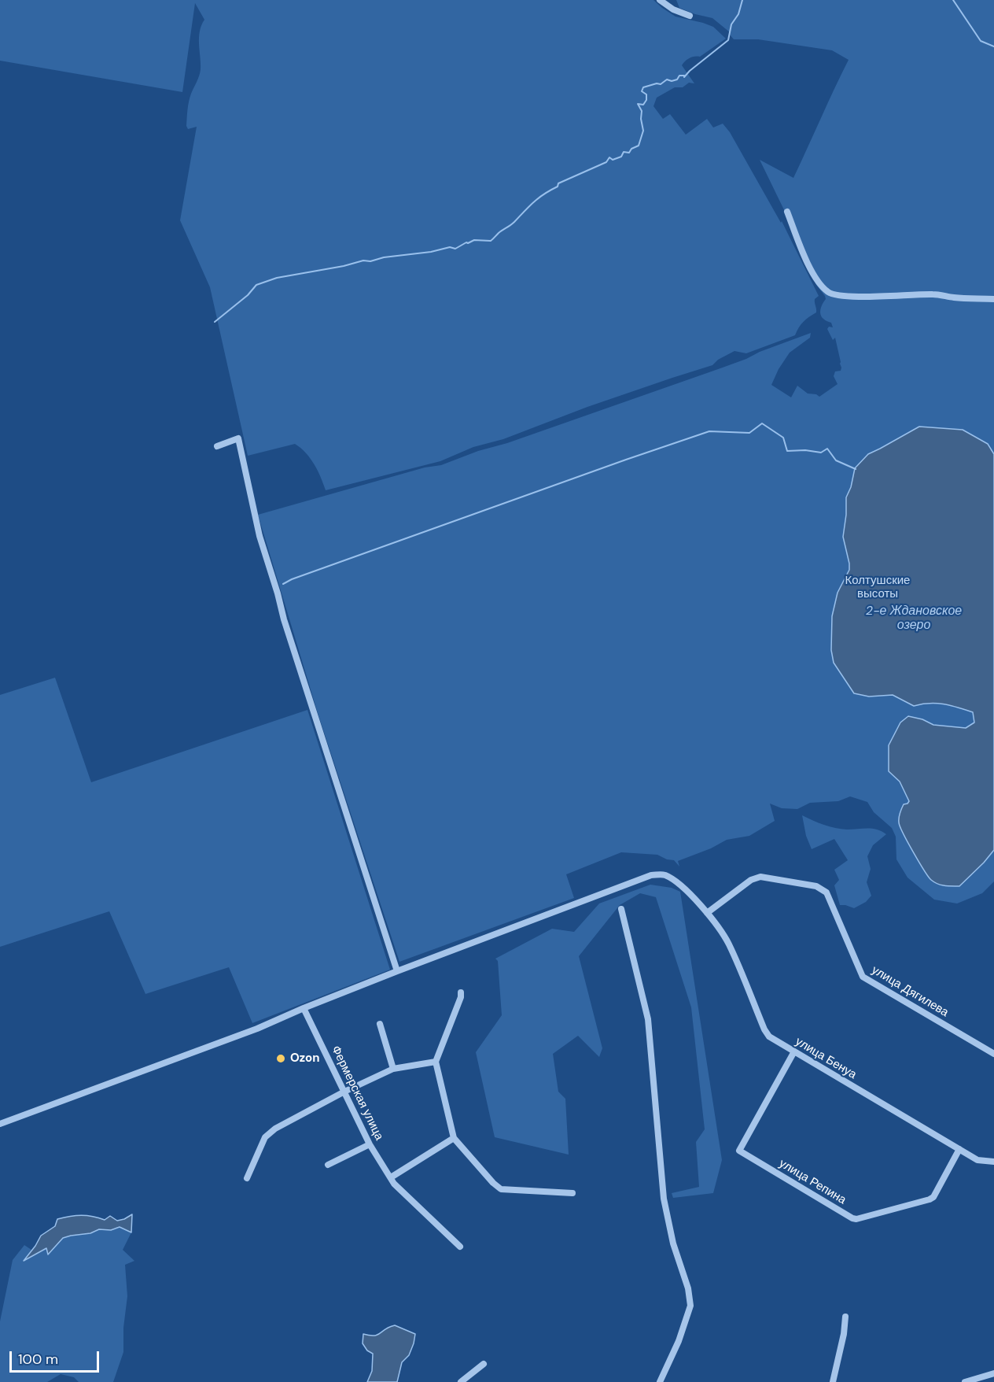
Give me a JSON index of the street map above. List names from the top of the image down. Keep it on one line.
{"streets":{"street":["улица Дягилева","улица Бенуа","Фермерская улица","улица Репина"]},"crossings":[["улица Дягилева","улица Бенуа"],["улица Бенуа","Фермерская улица"],["улица Бенуа","улица Репина"]],"water":["2-е Ждановское озеро"],"parks":["Колтушские высоты"],"places":["Ozon"],"scale_bar":"100 m"}
